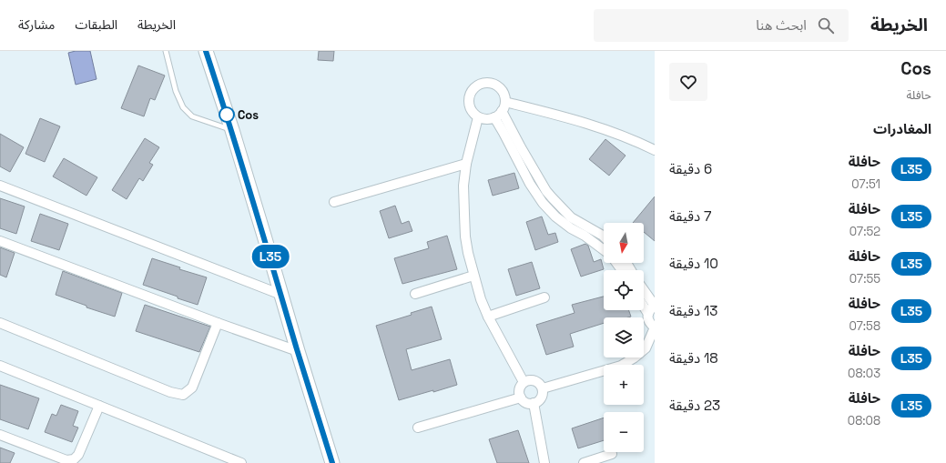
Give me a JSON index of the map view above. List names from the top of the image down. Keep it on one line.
{"places":["Cos"],"lines":["bus line L35"],"north":"bottom","page":{"header":"الخريطة","search":"ابحث هنا","nav":["الخريطة","الطبقات","مشاركة"],"heading":[["Cos","حافلة"],"المغادرات"],"on_map":"L35","list":[{"mark":"L35","name":"حافلة","note":"07:51","value":"6 دقيقة"},{"mark":"L35","name":"حافلة","note":"07:52","value":"7 دقيقة"},{"mark":"L35","name":"حافلة","note":"07:55","value":"10 دقيقة"},{"mark":"L35","name":"حافلة","note":"07:58","value":"13 دقيقة"},{"mark":"L35","name":"حافلة","note":"08:03","value":"18 دقيقة"},{"mark":"L35","name":"حافلة","note":"08:08","value":"23 دقيقة"}],"map_buttons":["+","−"]}}
